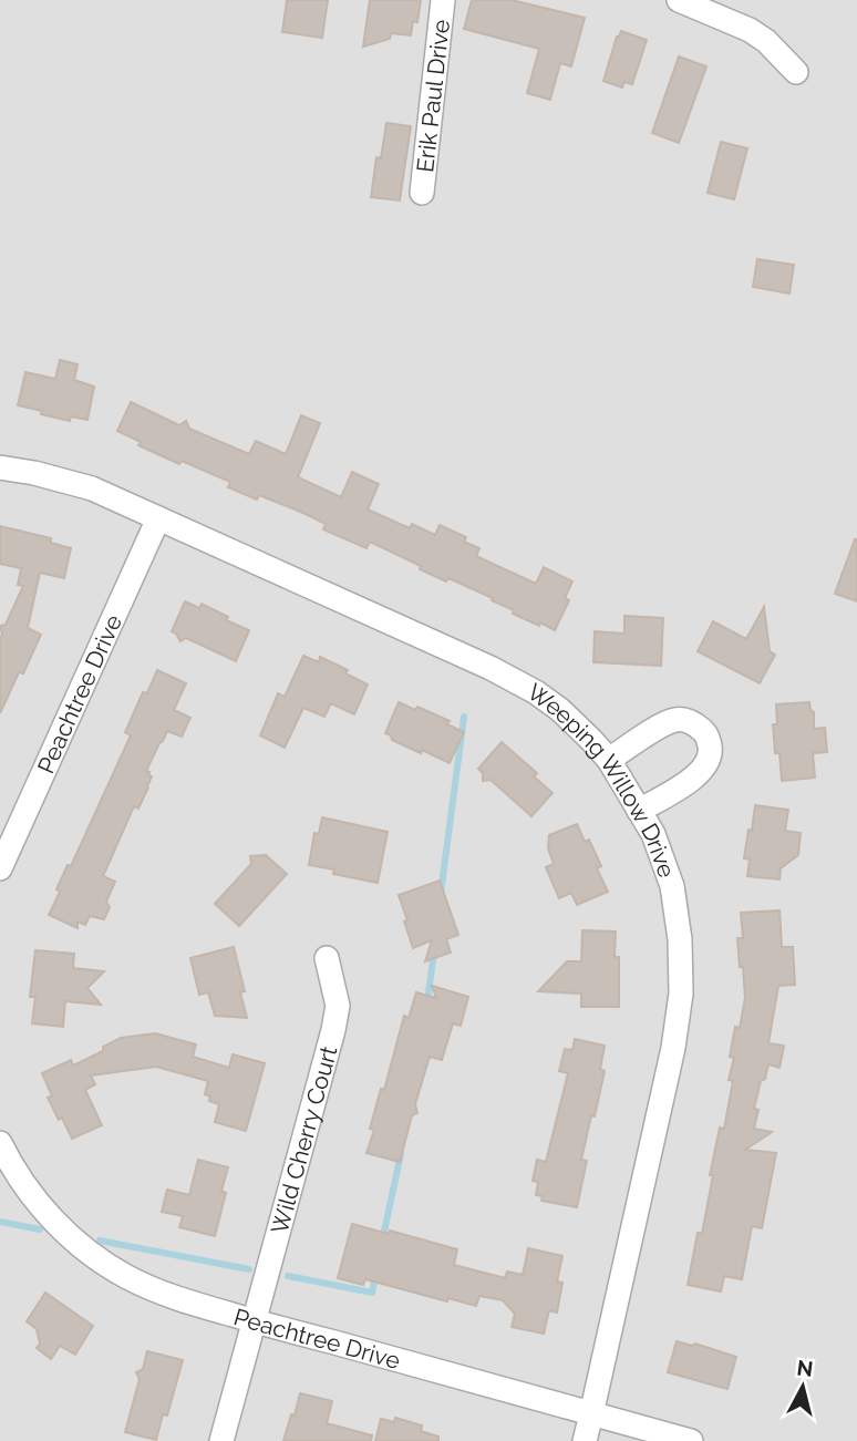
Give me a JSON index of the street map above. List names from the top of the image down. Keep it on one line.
{"streets":{"street":["Erik Paul Drive","Peachtree Drive","Weeping Willow Drive","Wild Cherry Court"]},"crossings":[["Peachtree Drive","Weeping Willow Drive"],["Peachtree Drive","Wild Cherry Court"]],"north":"top"}
